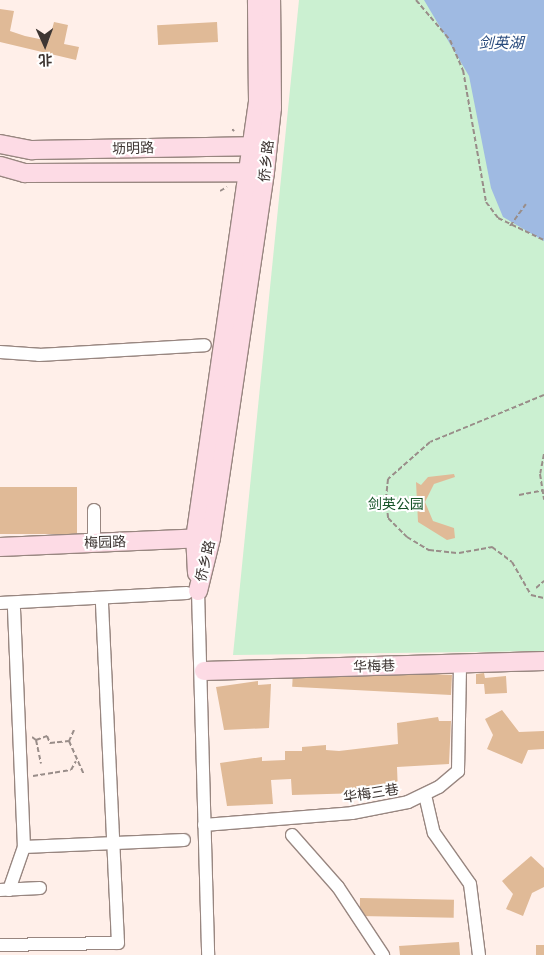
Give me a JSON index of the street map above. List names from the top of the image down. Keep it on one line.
{"streets":{"street":["坜明路","侨乡路","梅园路","华梅巷","华梅三巷"]},"crossings":[["坜明路","侨乡路"],["侨乡路","梅园路"],["华梅巷","华梅三巷"]],"water":["剑英湖"],"parks":["剑英公园"],"north":"bottom"}
